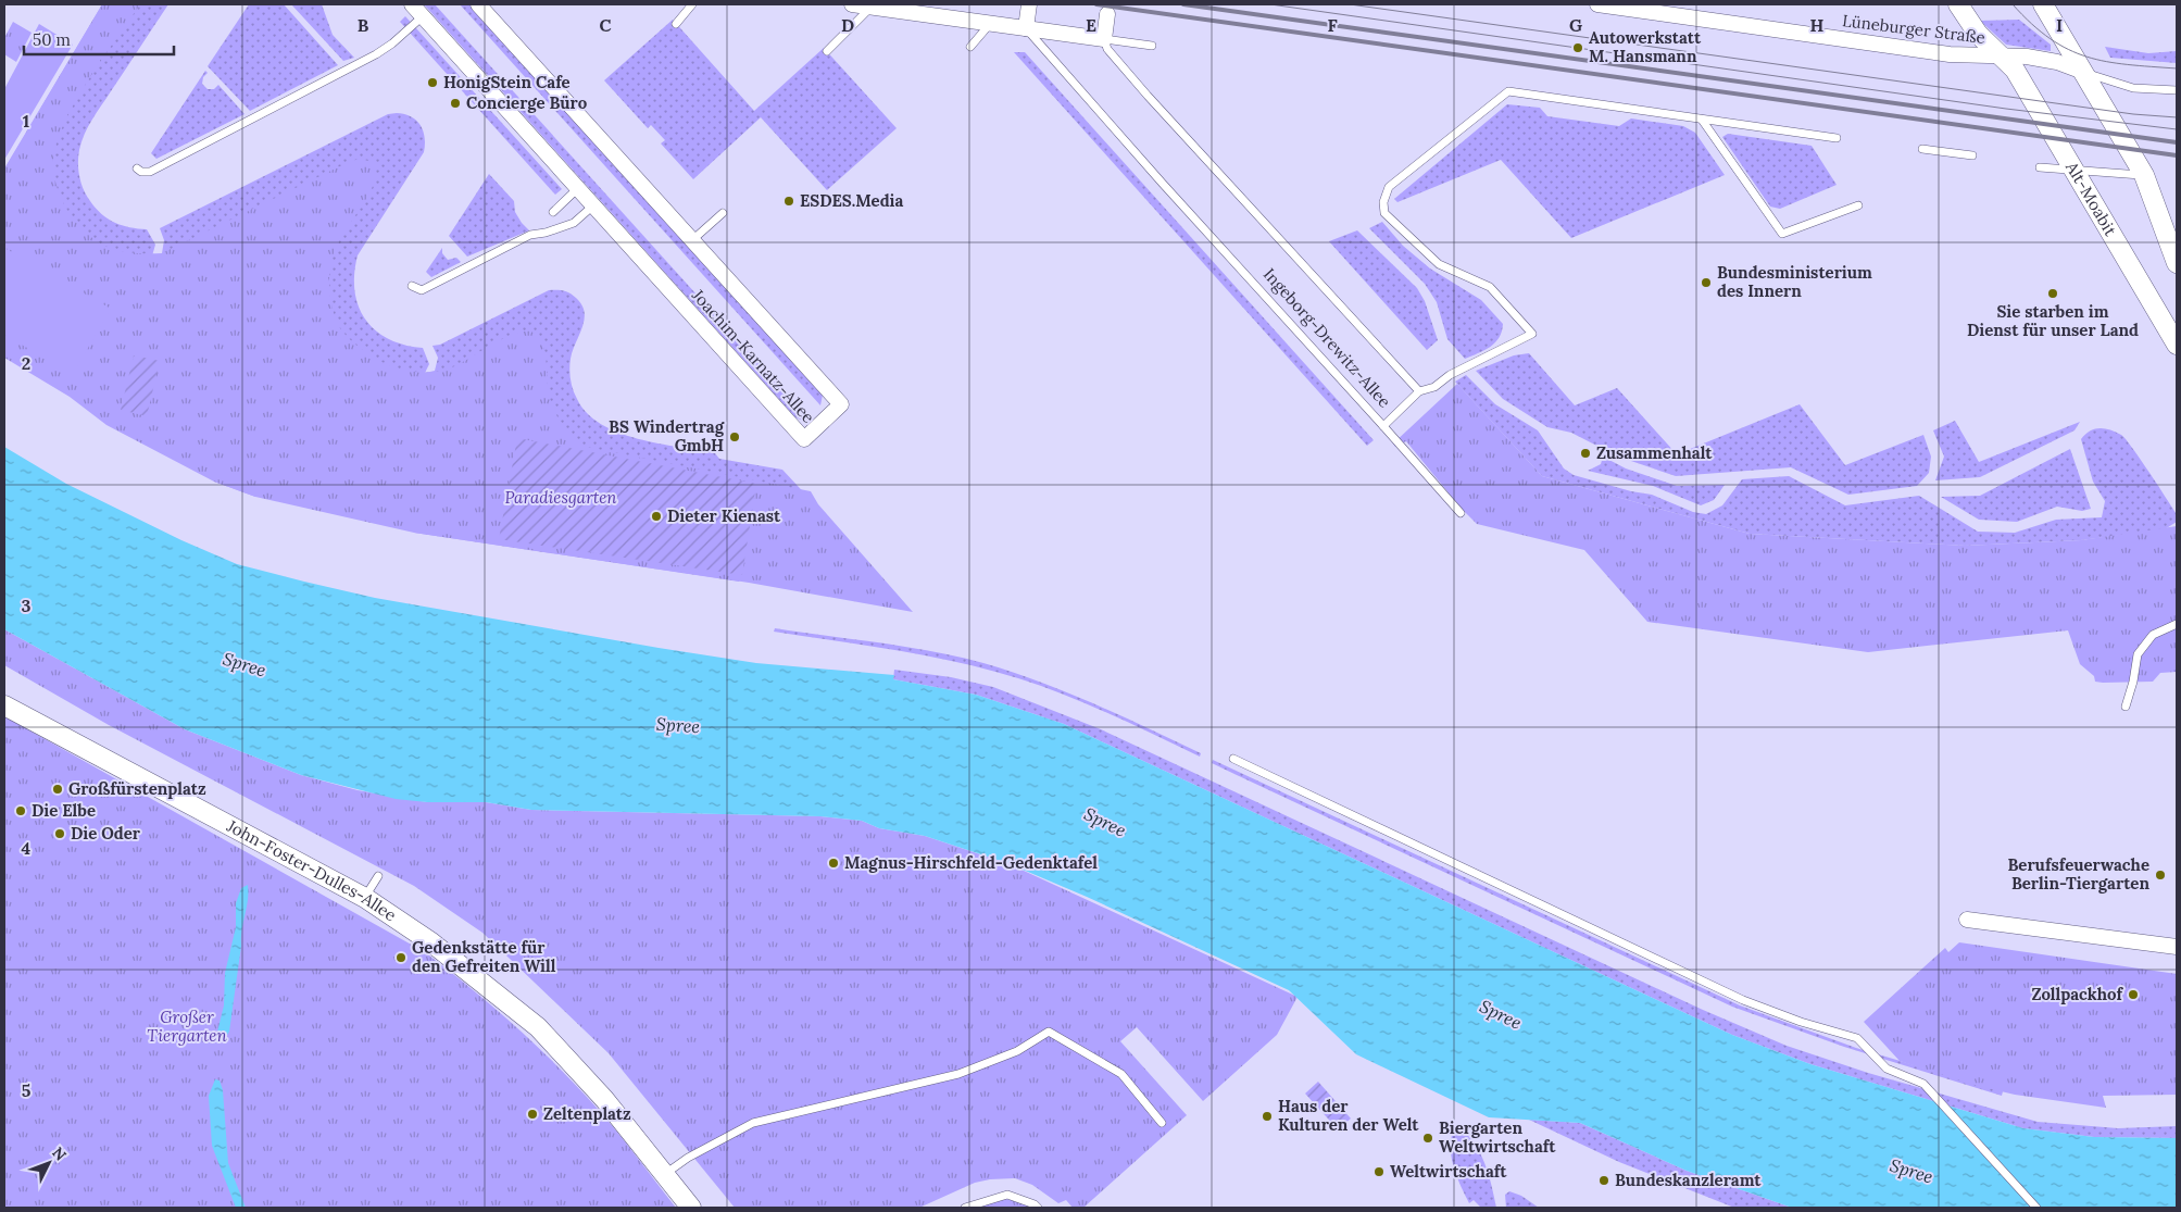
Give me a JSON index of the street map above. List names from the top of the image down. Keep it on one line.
{"streets":{"street":["Lüneburger Straße","Alt-Moabit","Joachim-Karnatz-Allee","John-Foster-Dulles-Allee"],"lane":["Ingeborg-Drewitz-Allee"]},"crossings":[["Lüneburger Straße","Alt-Moabit"]],"water":["Spree"],"parks":["Paradiesgarten","Großer Tiergarten"],"places":["Autowerkstatt M. Hansmann","HonigStein Cafe","Concierge Büro","ESDES.Media","Bundesministerium des Innern","Sie starben im Dienst für unser Land","BS Windertrag GmbH","Zusammenhalt","Dieter Kienast","Großfürstenplatz","Die Elbe","Die Oder","Magnus-Hirschfeld-Gedenktafel","Berufsfeuerwache Berlin-Tiergarten","Gedenkstätte für den Gefreiten Will","Zollpackhof","Zeltenplatz","Haus der Kulturen der Welt","Biergarten Weltwirtschaft","Weltwirtschaft","Bundeskanzleramt"],"scale_bar":"50 m","north":"top right","grid":{"columns":["B","C","D","E","F","G","H","I"],"rows":["1","2","3","4","5"]}}
